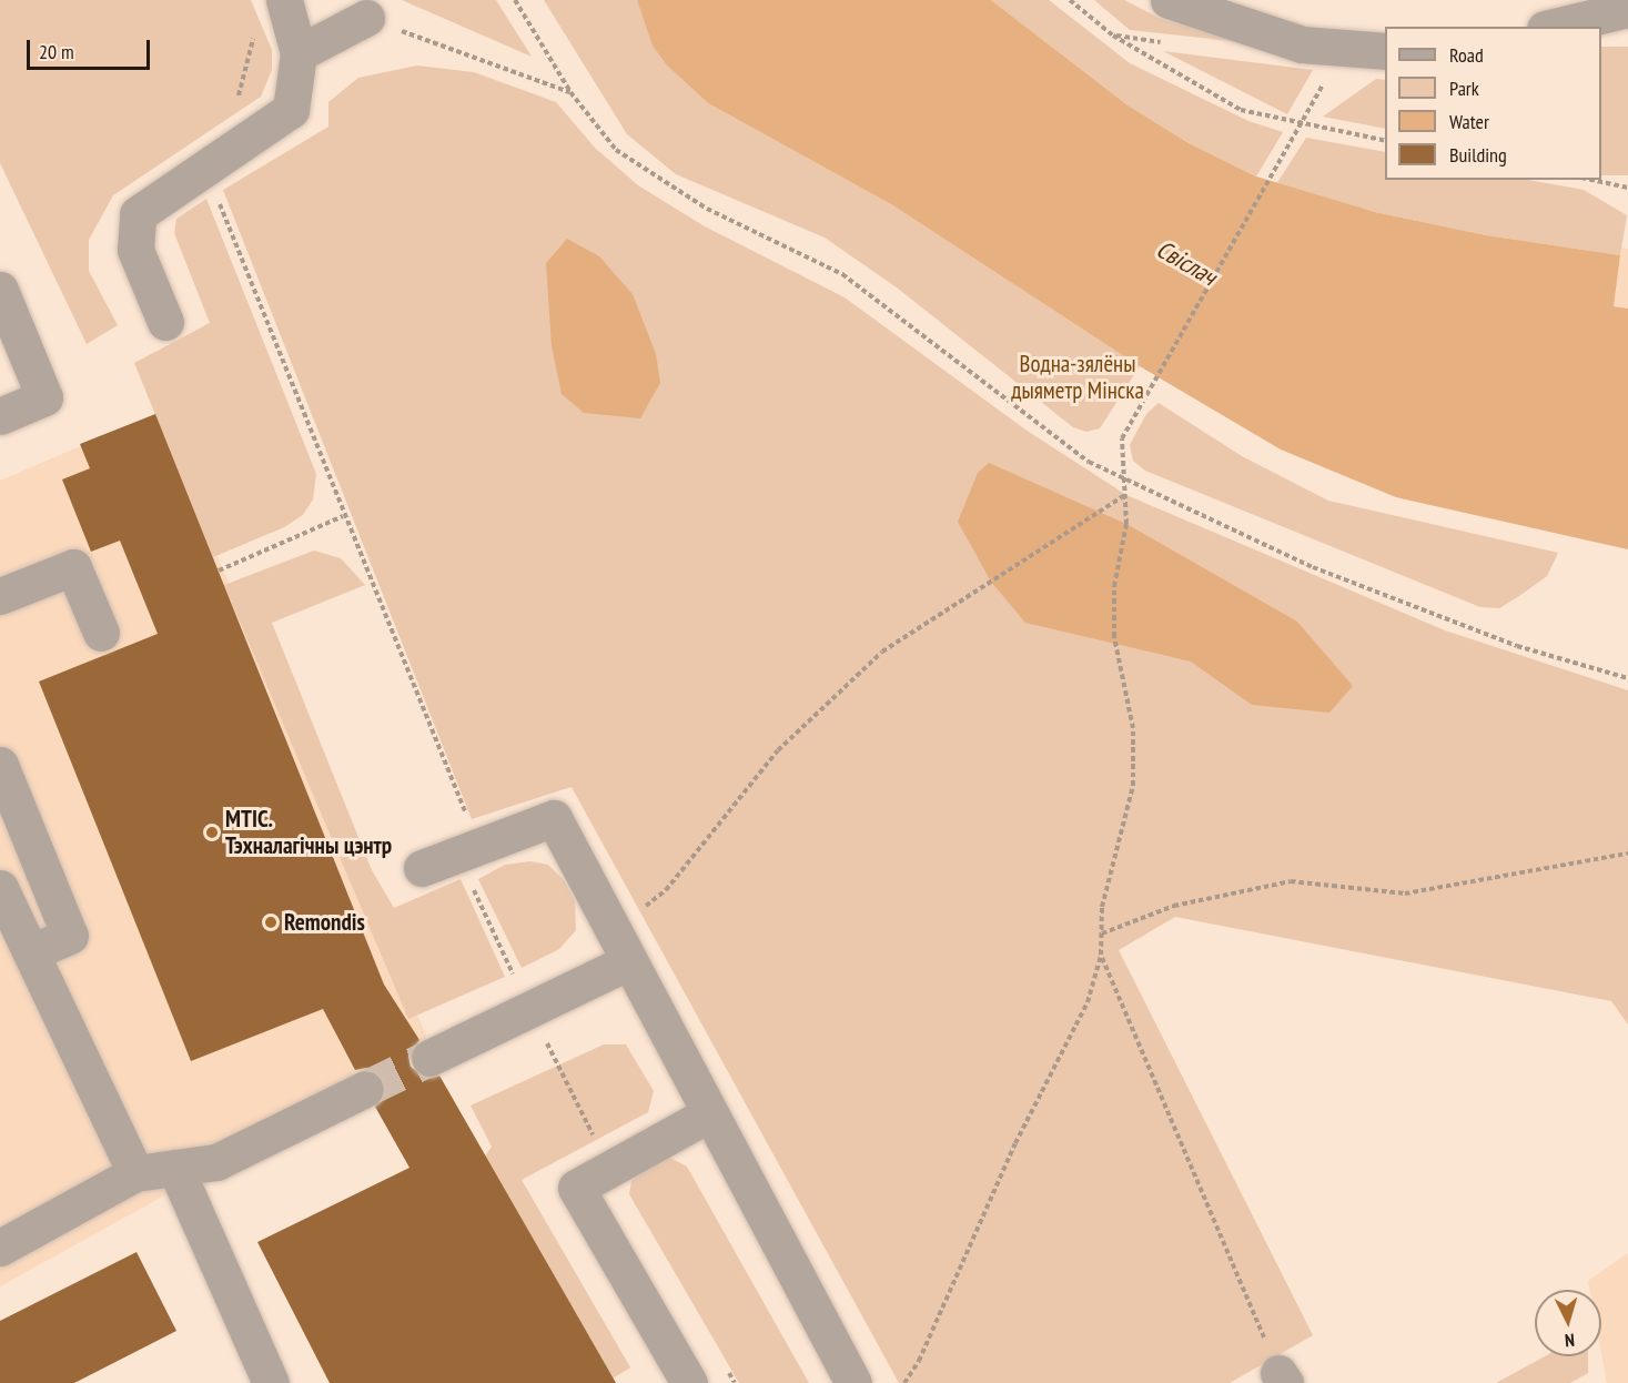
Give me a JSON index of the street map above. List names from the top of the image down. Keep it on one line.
{"water":["Свіслач"],"parks":["Водна-зялёны дыяметр Мінска"],"places":["МТІС. Тэхналагічны цэнтр","Remondis"],"legend":["Road","Park","Water","Building"],"scale_bar":"20 m","north":"bottom"}
